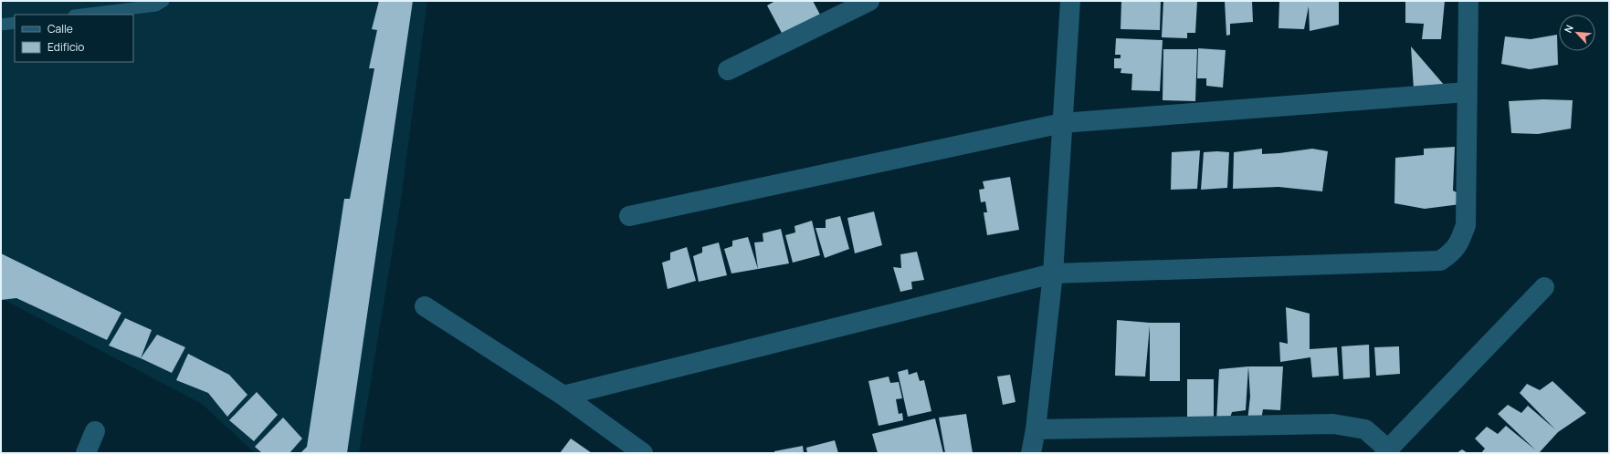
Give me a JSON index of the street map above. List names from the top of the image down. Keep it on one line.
{"legend":["Calle","Edificio"],"north":"top left"}
